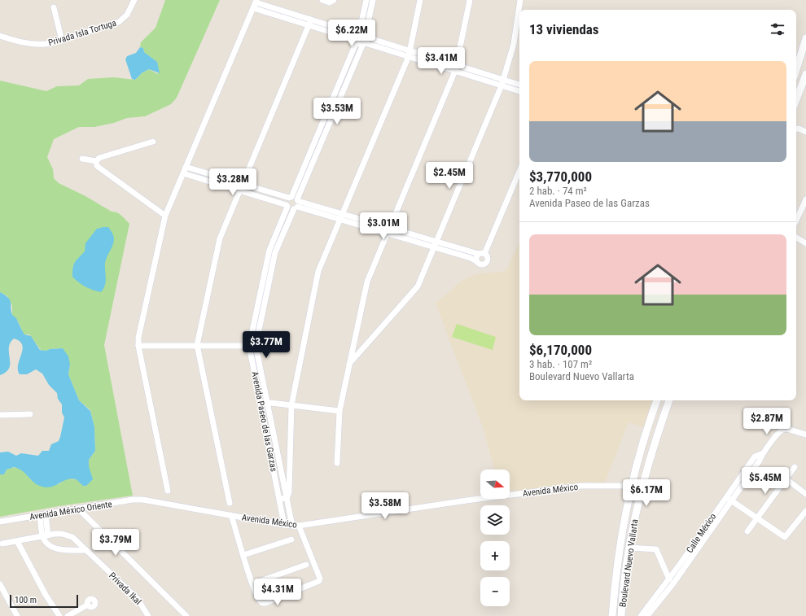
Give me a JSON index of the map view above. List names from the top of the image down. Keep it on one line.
{"streets":{"main road":["Boulevard Nuevo Vallarta"],"street":["Privada Isla Tortuga","Avenida Paseo de las Garzas","Avenida México","Avenida México Oriente","Calle México","Privada Ikal"]},"crossings":[["Avenida Paseo de las Garzas","Avenida México"],["Avenida México","Avenida México Oriente"],["Avenida México","Boulevard Nuevo Vallarta"]],"scale_bar":"100 m","north":"right","page":{"heading":"13 viviendas","price":["$6.22M","$3.41M","$3.53M","$2.45M","$3.28M","$3.01M","$3.77M","$2.87M","$5.45M","$6.17M","$3.58M","$3.79M","$4.31M"],"list":[{"name":"$3,770,000","note":"2 hab. · 74 m² · Avenida Paseo de las Garzas"},{"name":"$6,170,000","note":"3 hab. · 107 m² · Boulevard Nuevo Vallarta"}],"map_buttons":["+","−"],"scale":"100 m"}}
